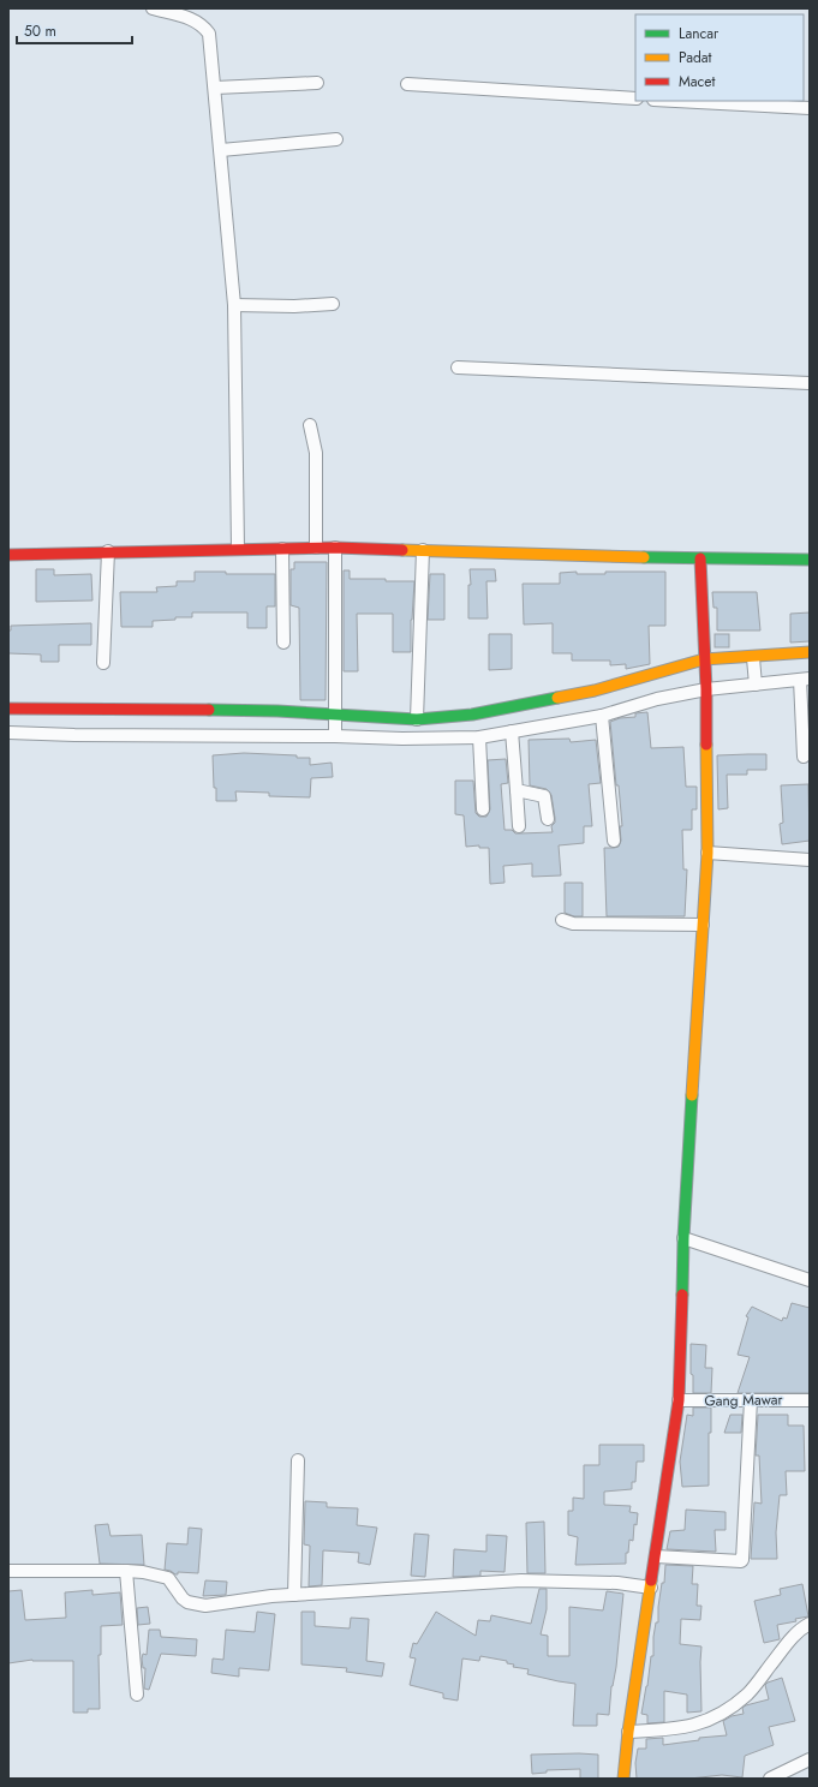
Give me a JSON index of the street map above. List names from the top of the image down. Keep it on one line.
{"streets":{"street":["Gang Mawar"]},"legend":["Lancar","Padat","Macet"],"scale_bar":"50 m"}
